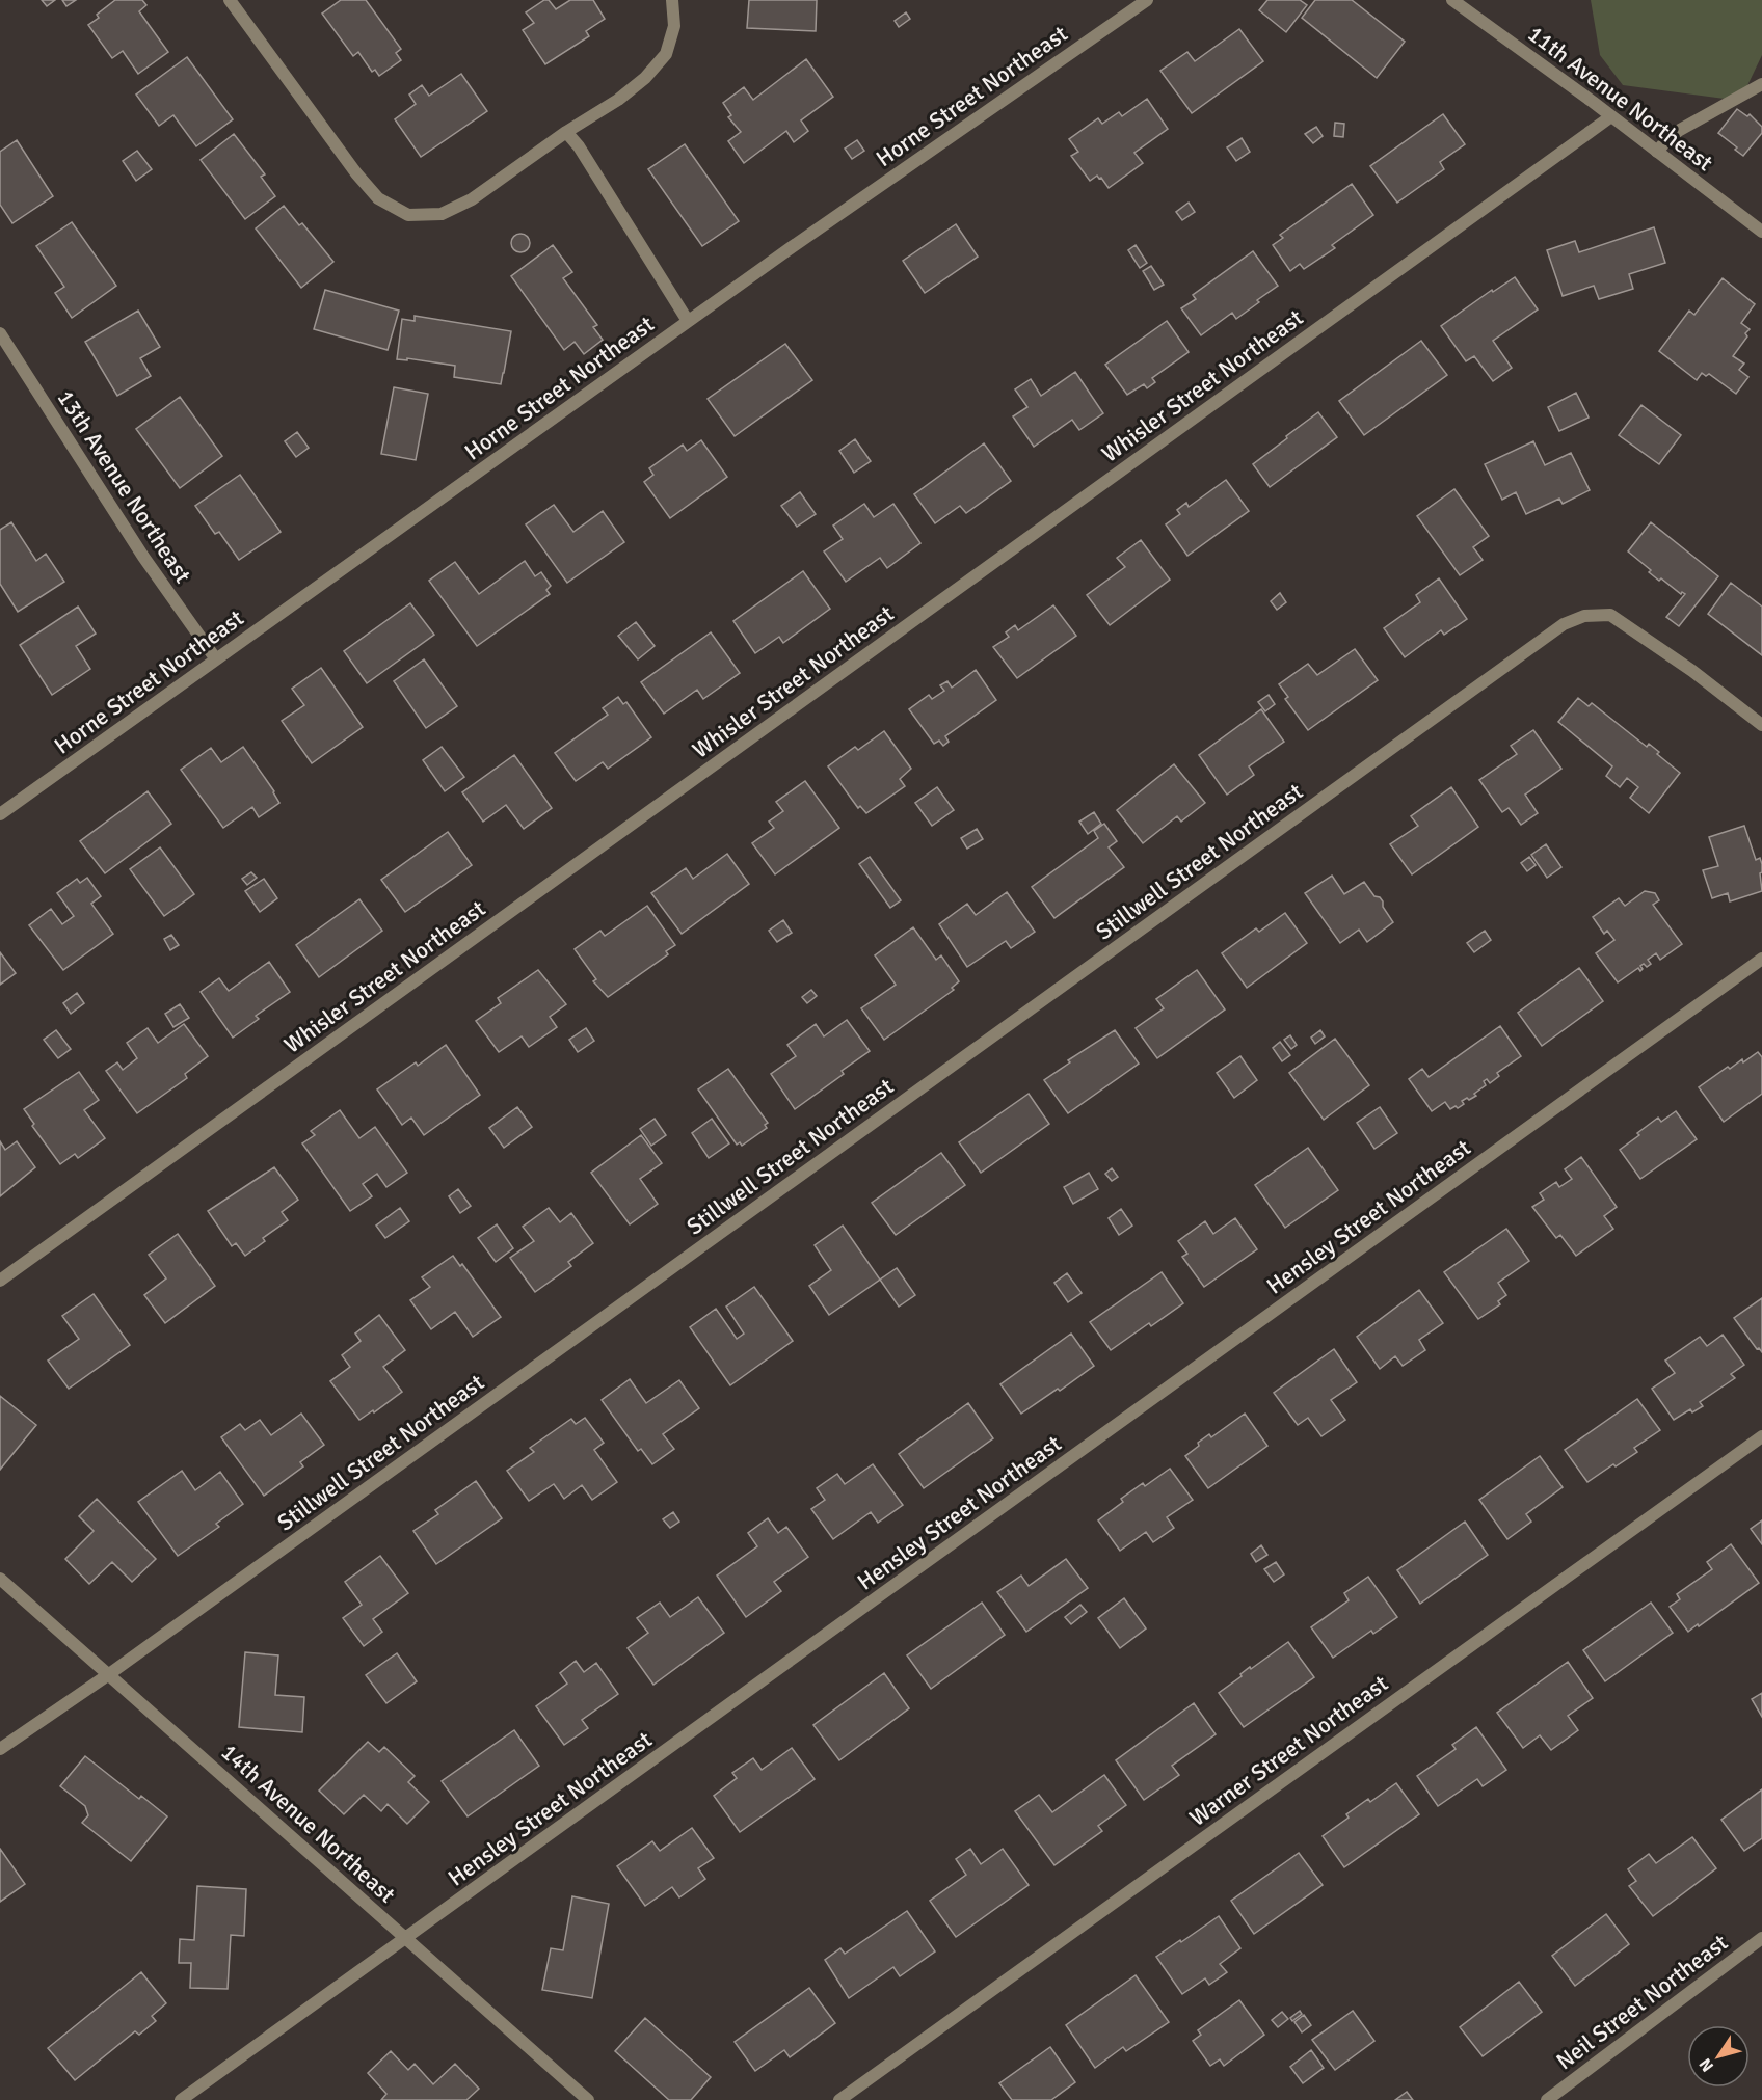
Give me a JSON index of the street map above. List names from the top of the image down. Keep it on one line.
{"streets":{"street":["Horne Street Northeast","11th Avenue Northeast","Whisler Street Northeast","13th Avenue Northeast","Stillwell Street Northeast","Hensley Street Northeast","Warner Street Northeast","14th Avenue Northeast","Neil Street Northeast"]},"crossings":[["Horne Street Northeast","13th Avenue Northeast"],["11th Avenue Northeast","Whisler Street Northeast"],["Stillwell Street Northeast","14th Avenue Northeast"],["Hensley Street Northeast","14th Avenue Northeast"]],"north":"bottom left"}
